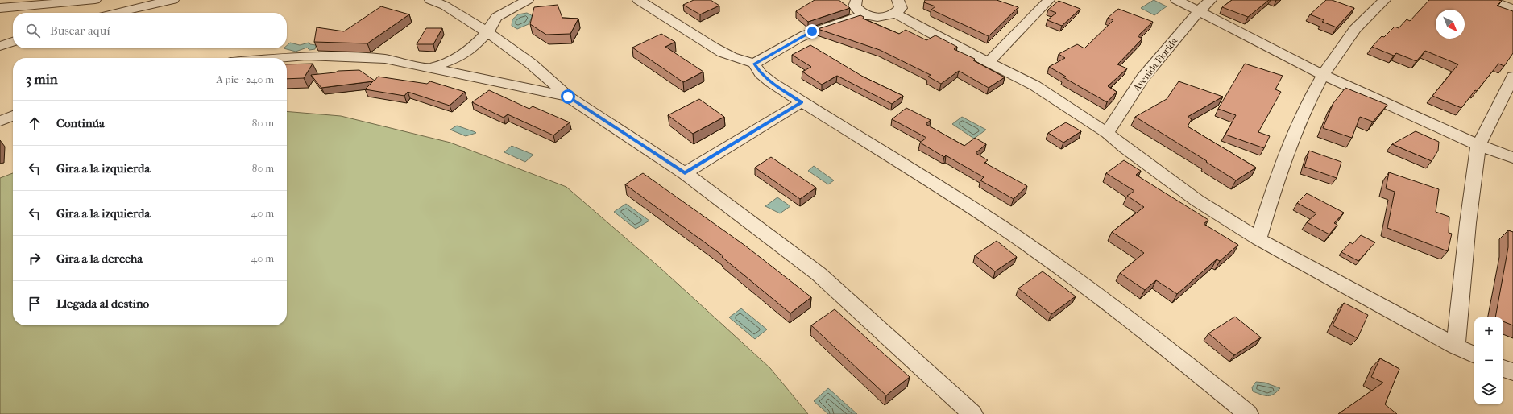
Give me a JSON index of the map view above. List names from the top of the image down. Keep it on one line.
{"streets":{"street":["Avenida Florida"]},"north":"bottom right","page":{"search":"Buscar aquí","heading":["3 min","A pie · 240 m"],"list":[["Continúa","80 m"],["Gira a la izquierda","80 m"],["Gira a la izquierda","40 m"],["Gira a la derecha","40 m"],"Llegada al destino"],"map_buttons":["+","−"]}}
